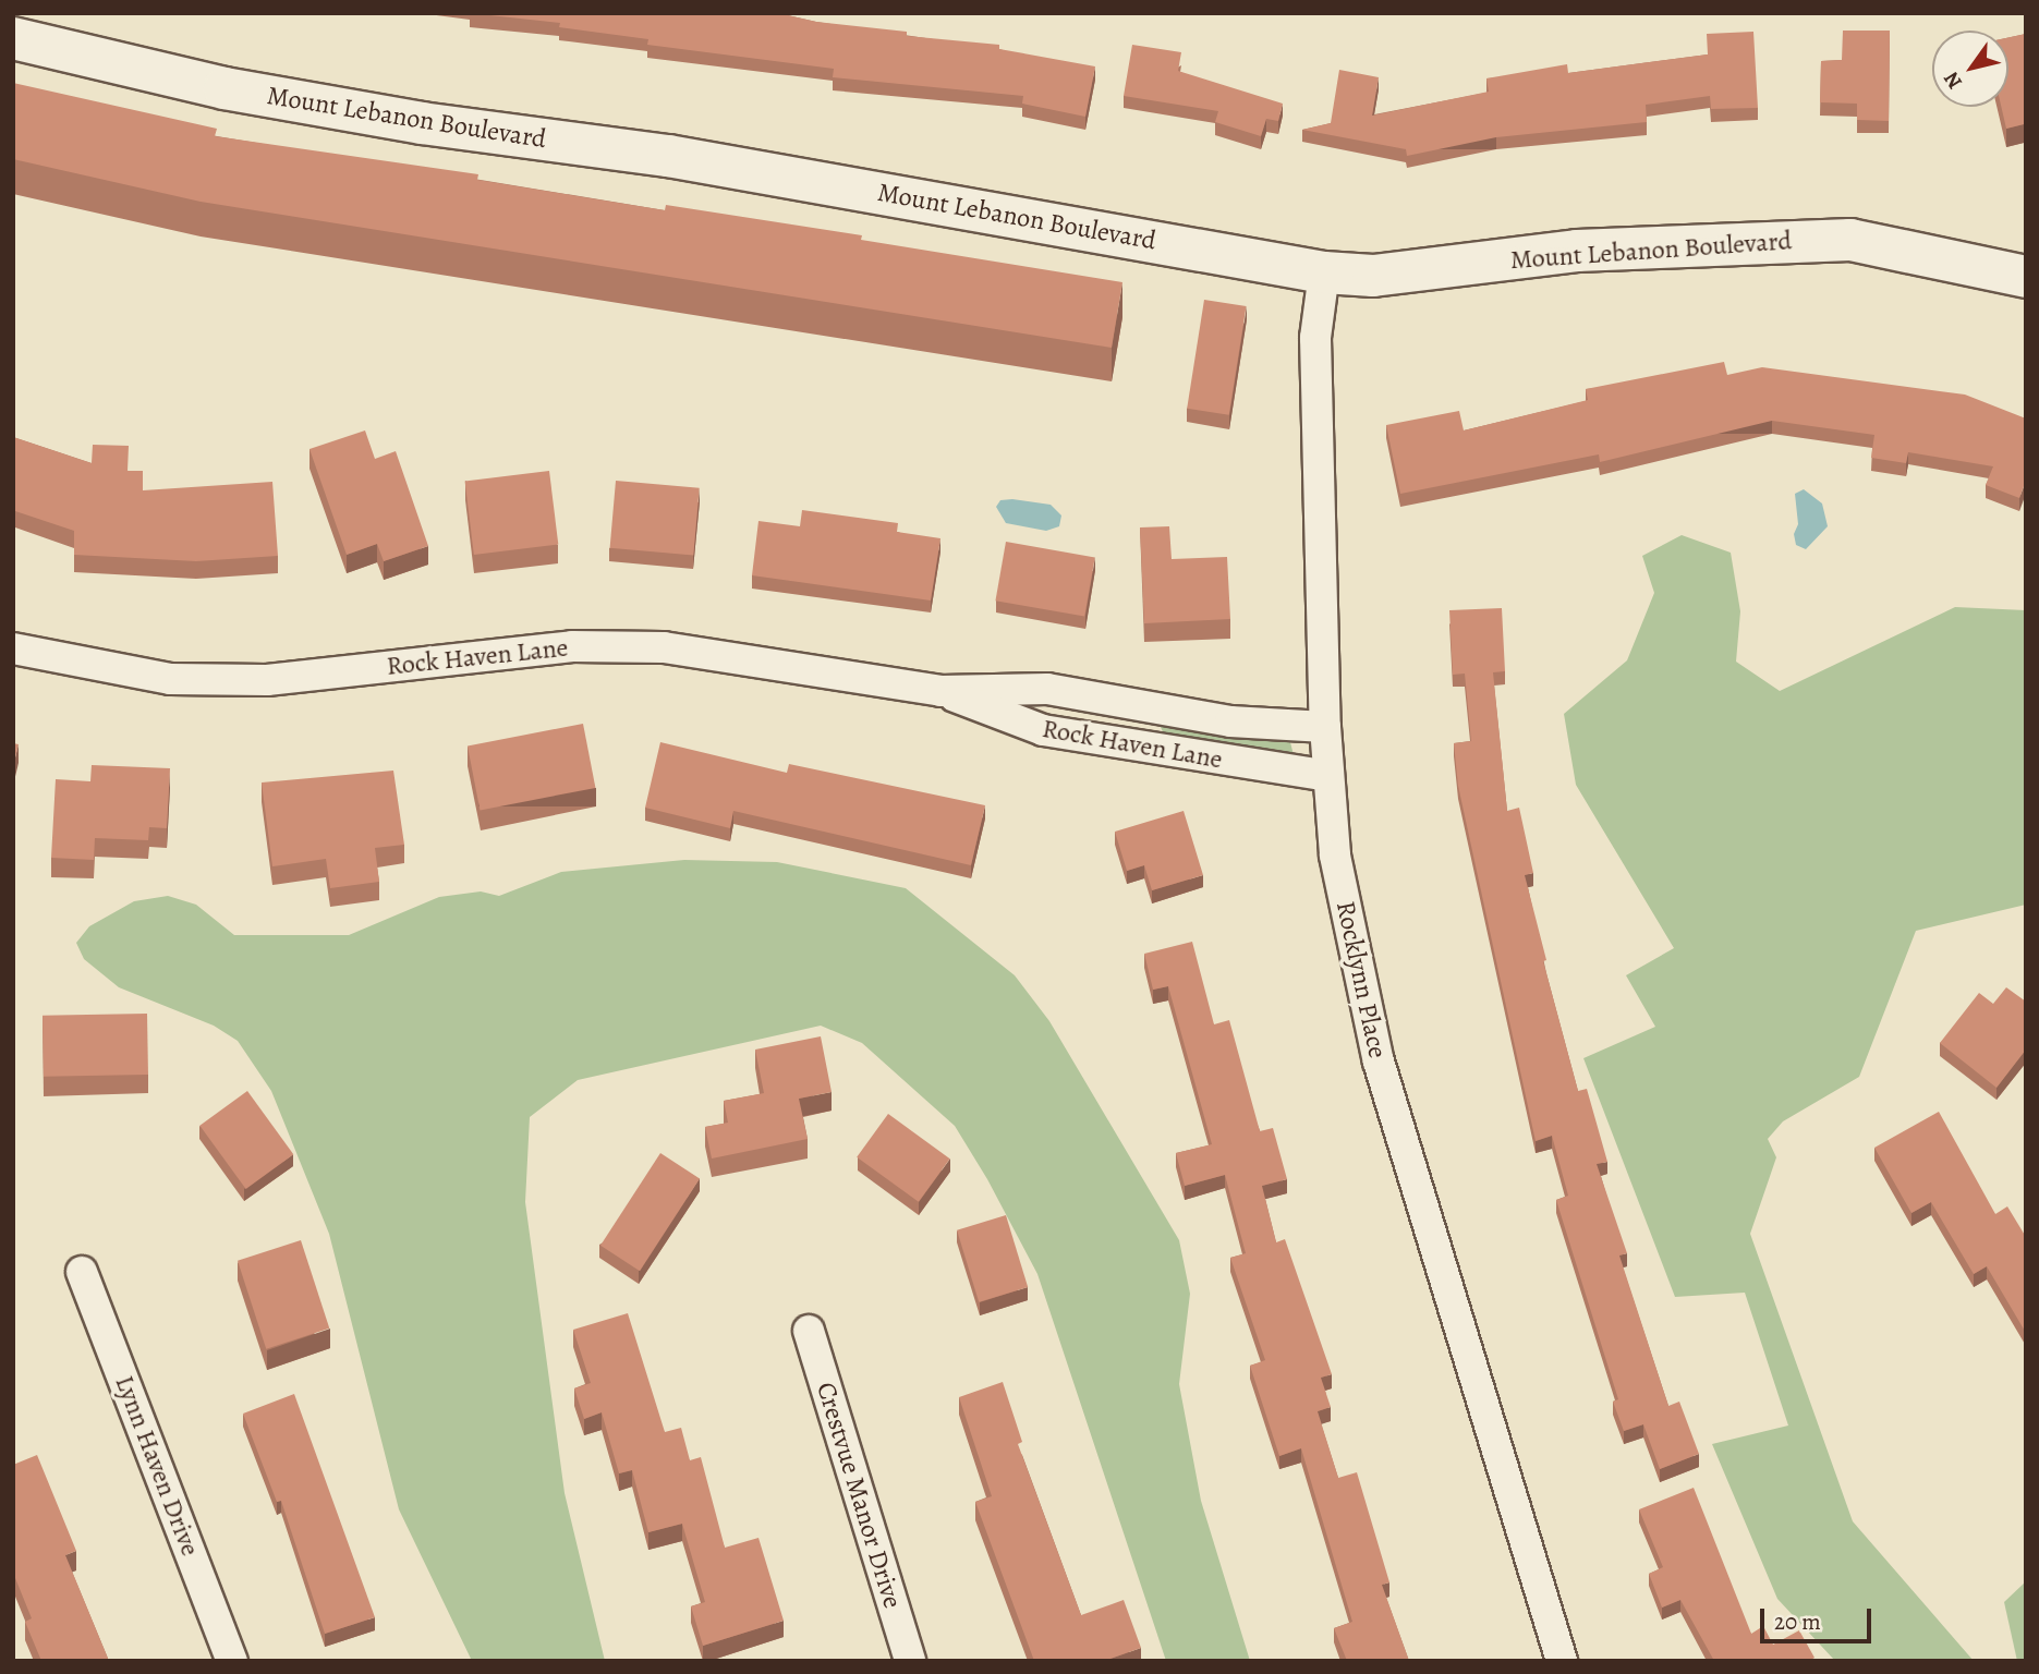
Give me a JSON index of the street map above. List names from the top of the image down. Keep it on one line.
{"streets":{"street":["Mount Lebanon Boulevard","Rock Haven Lane","Rocklynn Place","Lynn Haven Drive","Crestvue Manor Drive"]},"crossings":[["Mount Lebanon Boulevard","Rocklynn Place"],["Rock Haven Lane","Rocklynn Place"]],"scale_bar":"20 m","north":"bottom left"}
